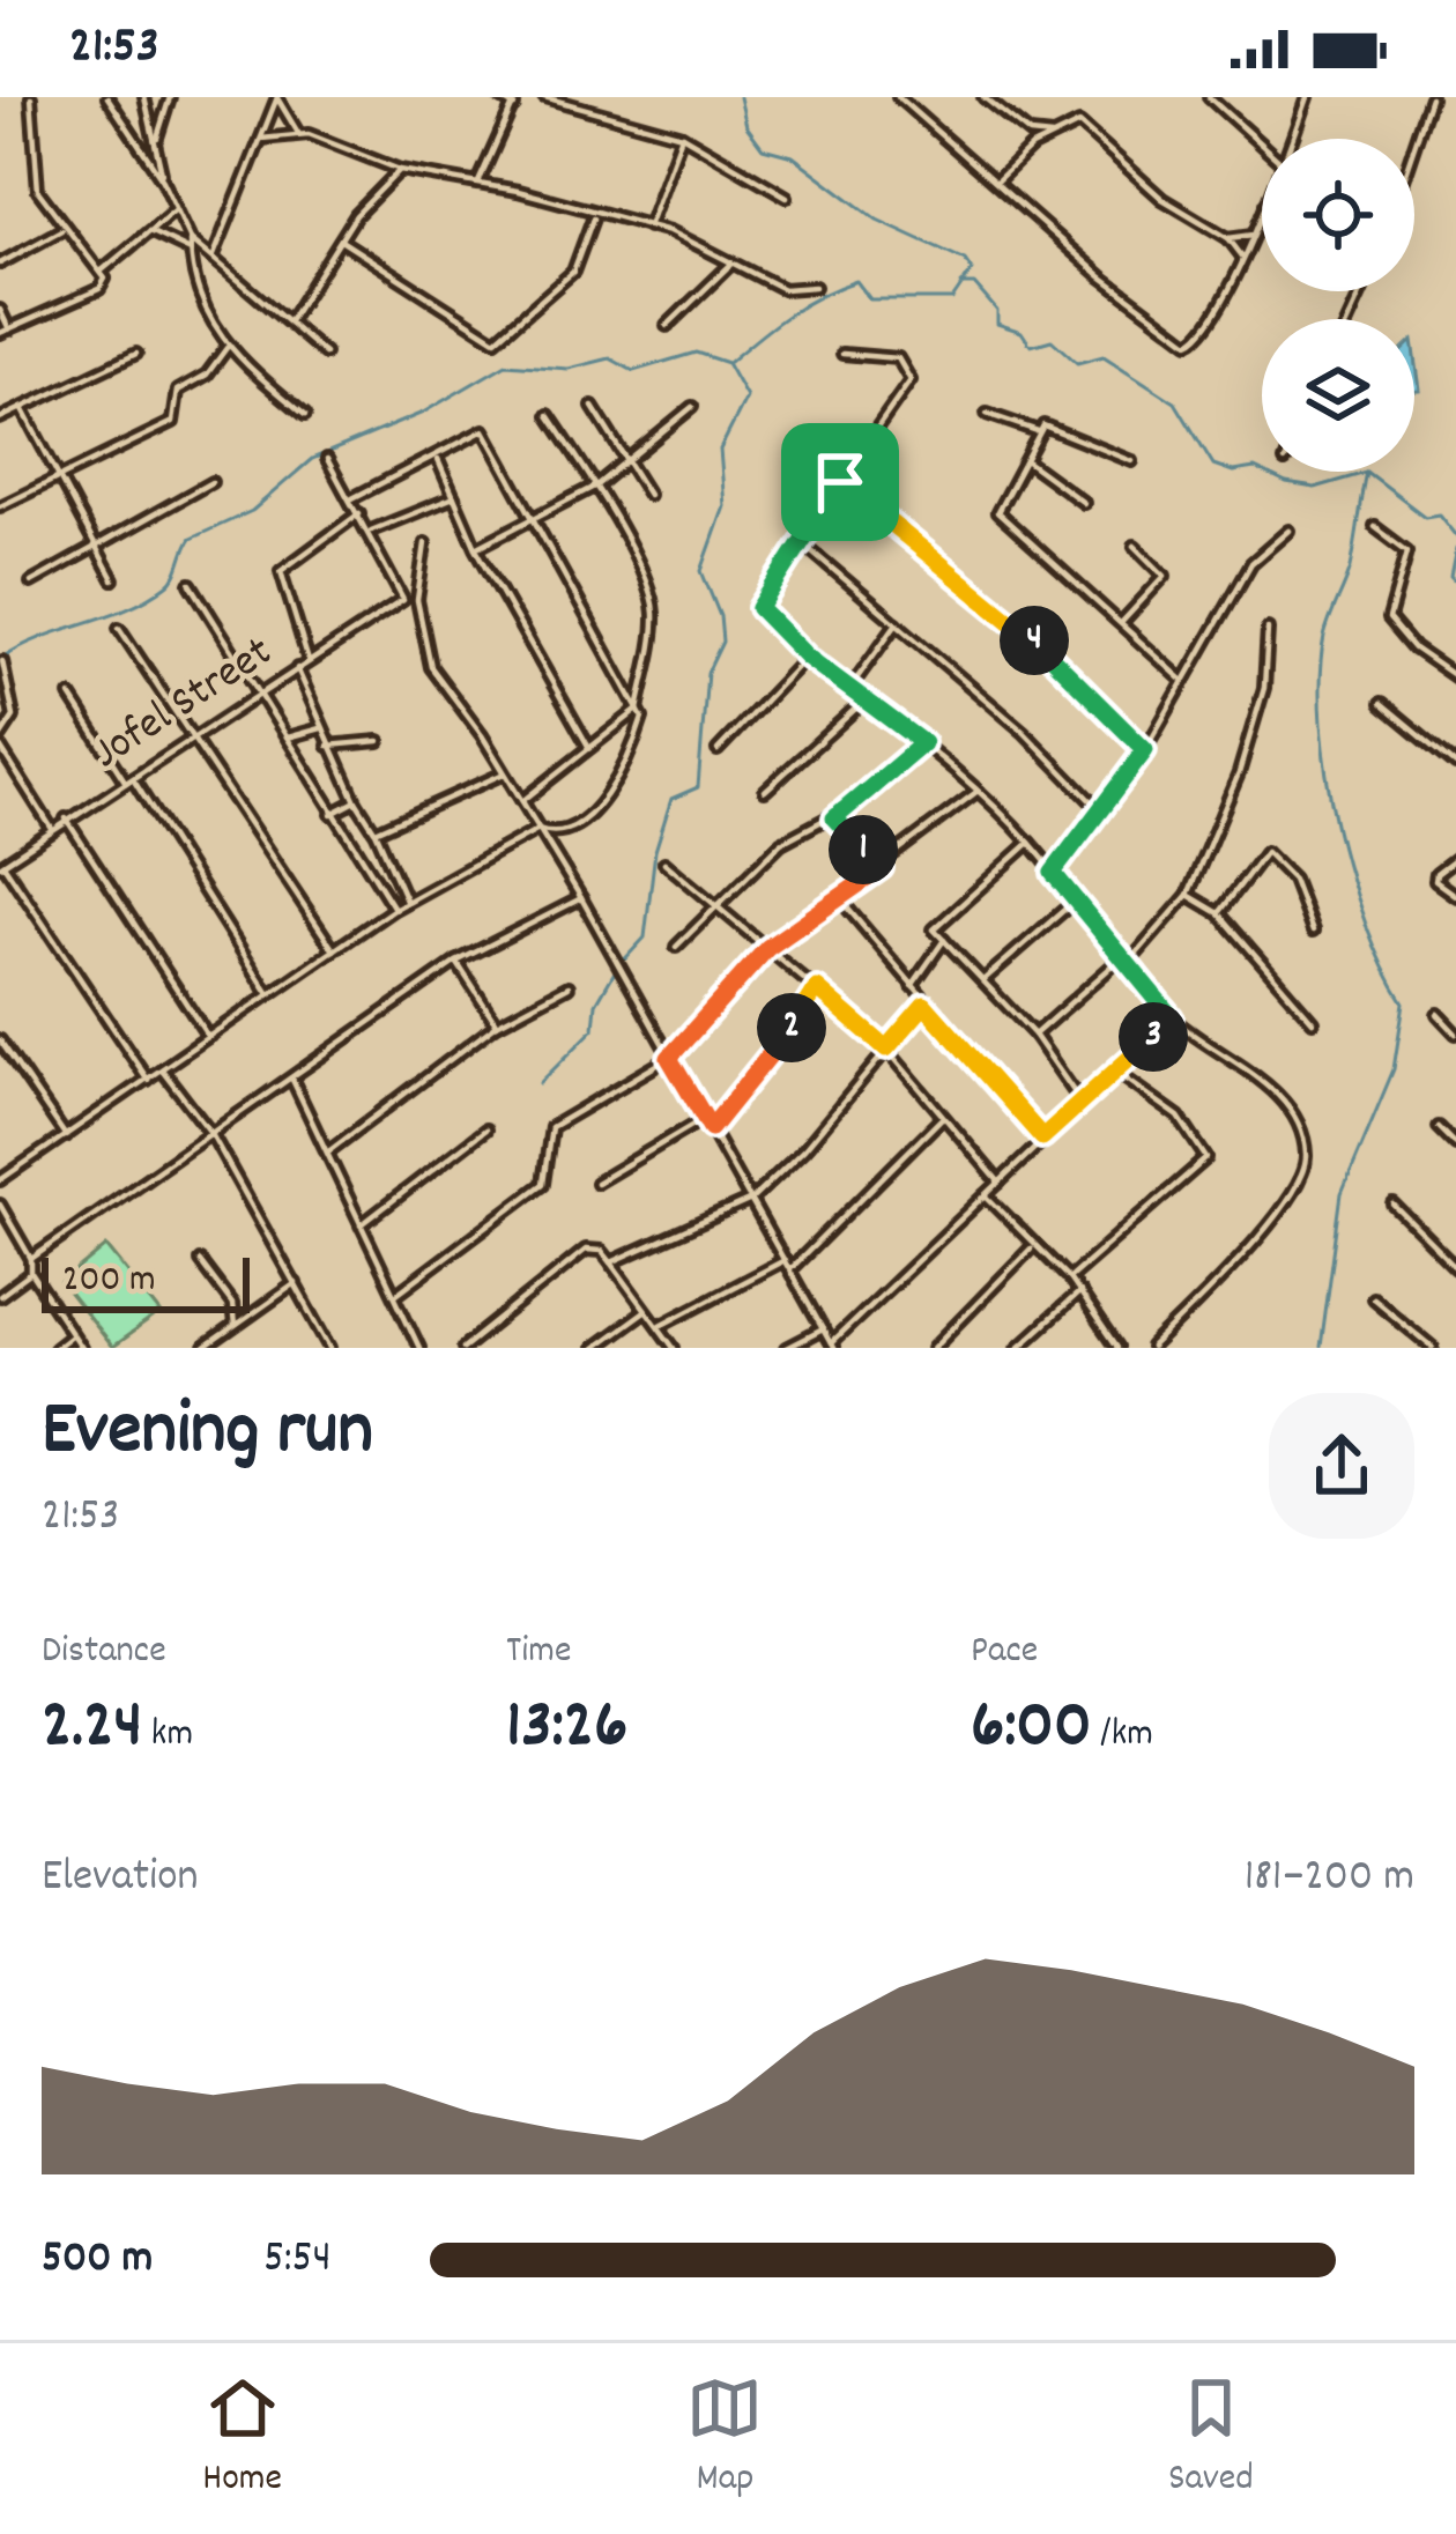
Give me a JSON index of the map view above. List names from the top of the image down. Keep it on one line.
{"streets":{"street":["Jofel Street"]},"scale_bar":"200 m","page":{"status":"21:53","pins":["4","1","2","3"],"scale":"200 m","heading":["Evening run","21:53"],"stats":[["Distance","2.24 km"],["Time","13:26"],["Pace","6:00 /km"]],"chart":["Elevation","181–200 m"],"list":[{"name":"500 m","note":"5:54"}],"tabs":["Home","Map","Saved"]}}
